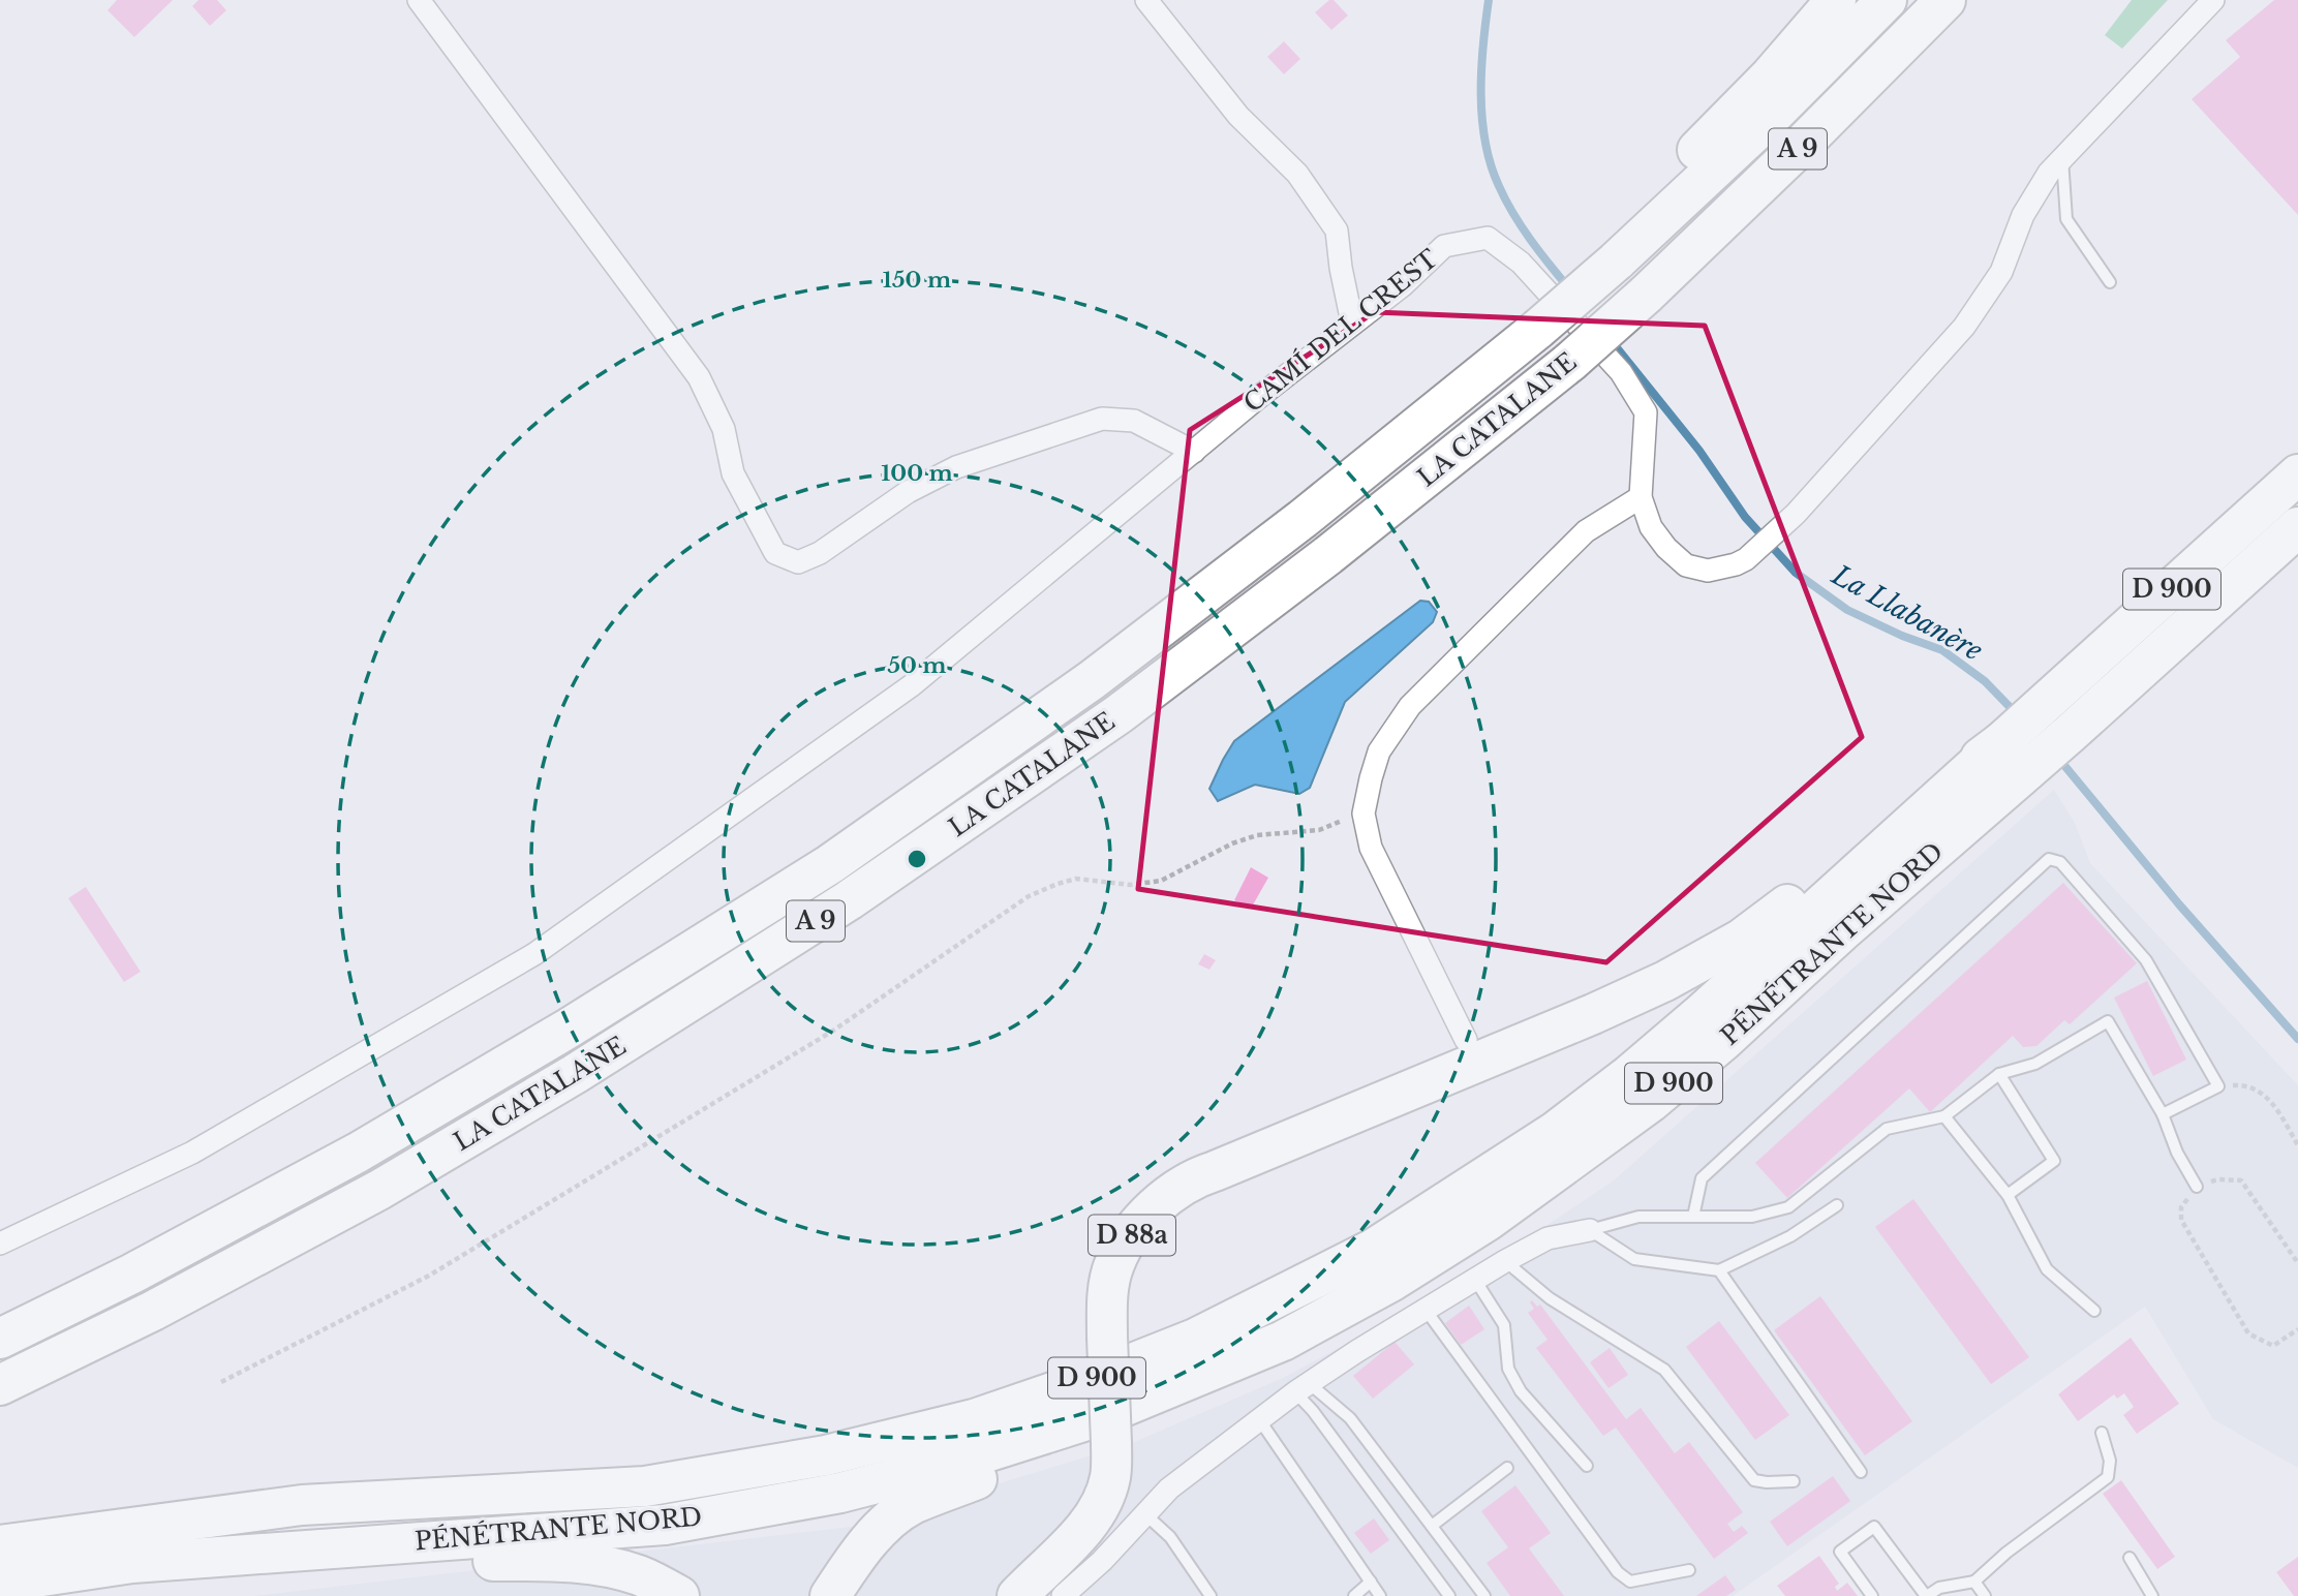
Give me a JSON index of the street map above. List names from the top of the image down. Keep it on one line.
{"streets":{"highway":["A 9","LA CATALANE","D 900","PÉNÉTRANTE NORD","D 88a"],"street":["CAMÍ DEL CREST"]},"crossings":[["D 900","PÉNÉTRANTE NORD"],["D 900","D 88a"],["PÉNÉTRANTE NORD","D 88a"]],"water":["La Llabanère"],"rings":["150 m","100 m","50 m"]}
